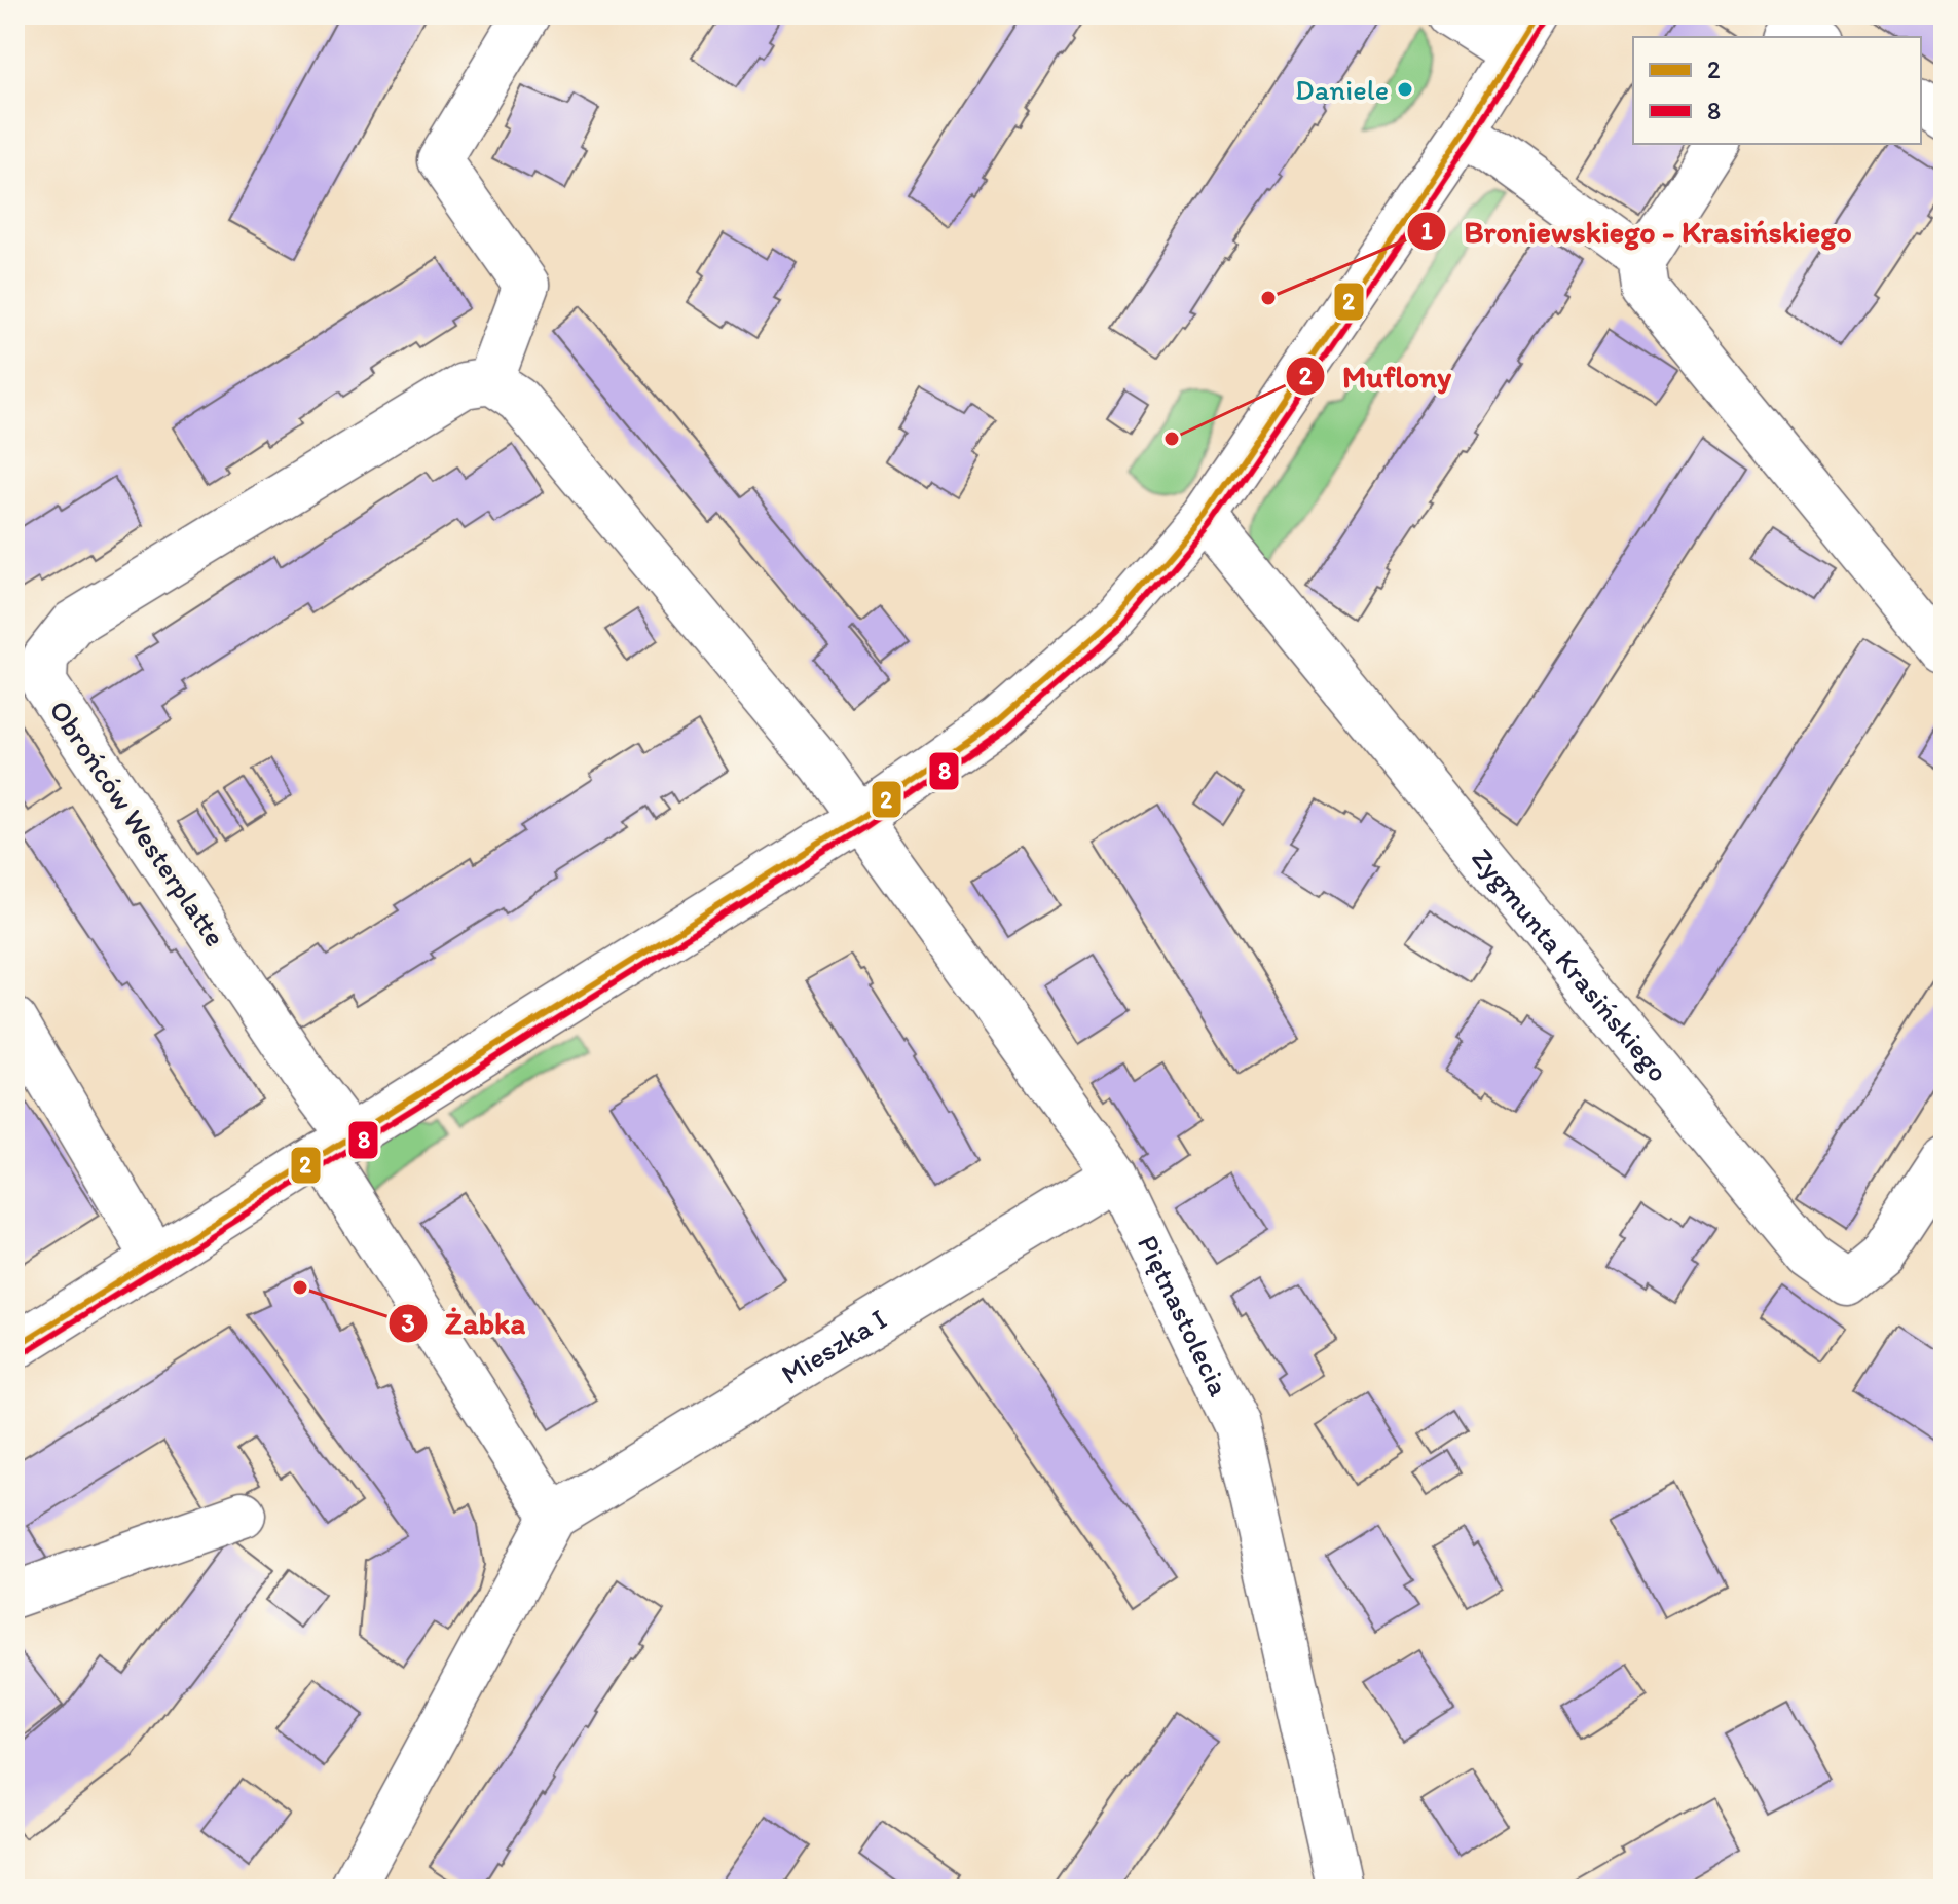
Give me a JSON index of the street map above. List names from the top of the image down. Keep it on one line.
{"streets":{"street":["Obrońców Westerplatte","Zygmunta Krasińskiego","Piętnastolecia","Mieszka I"]},"crossings":[["Piętnastolecia","Mieszka I"]],"places":["Daniele","Broniewskiego - Krasińskiego","Muflony","Żabka"],"lines":["transit line 2","transit line 8"],"legend":["2","8"]}
